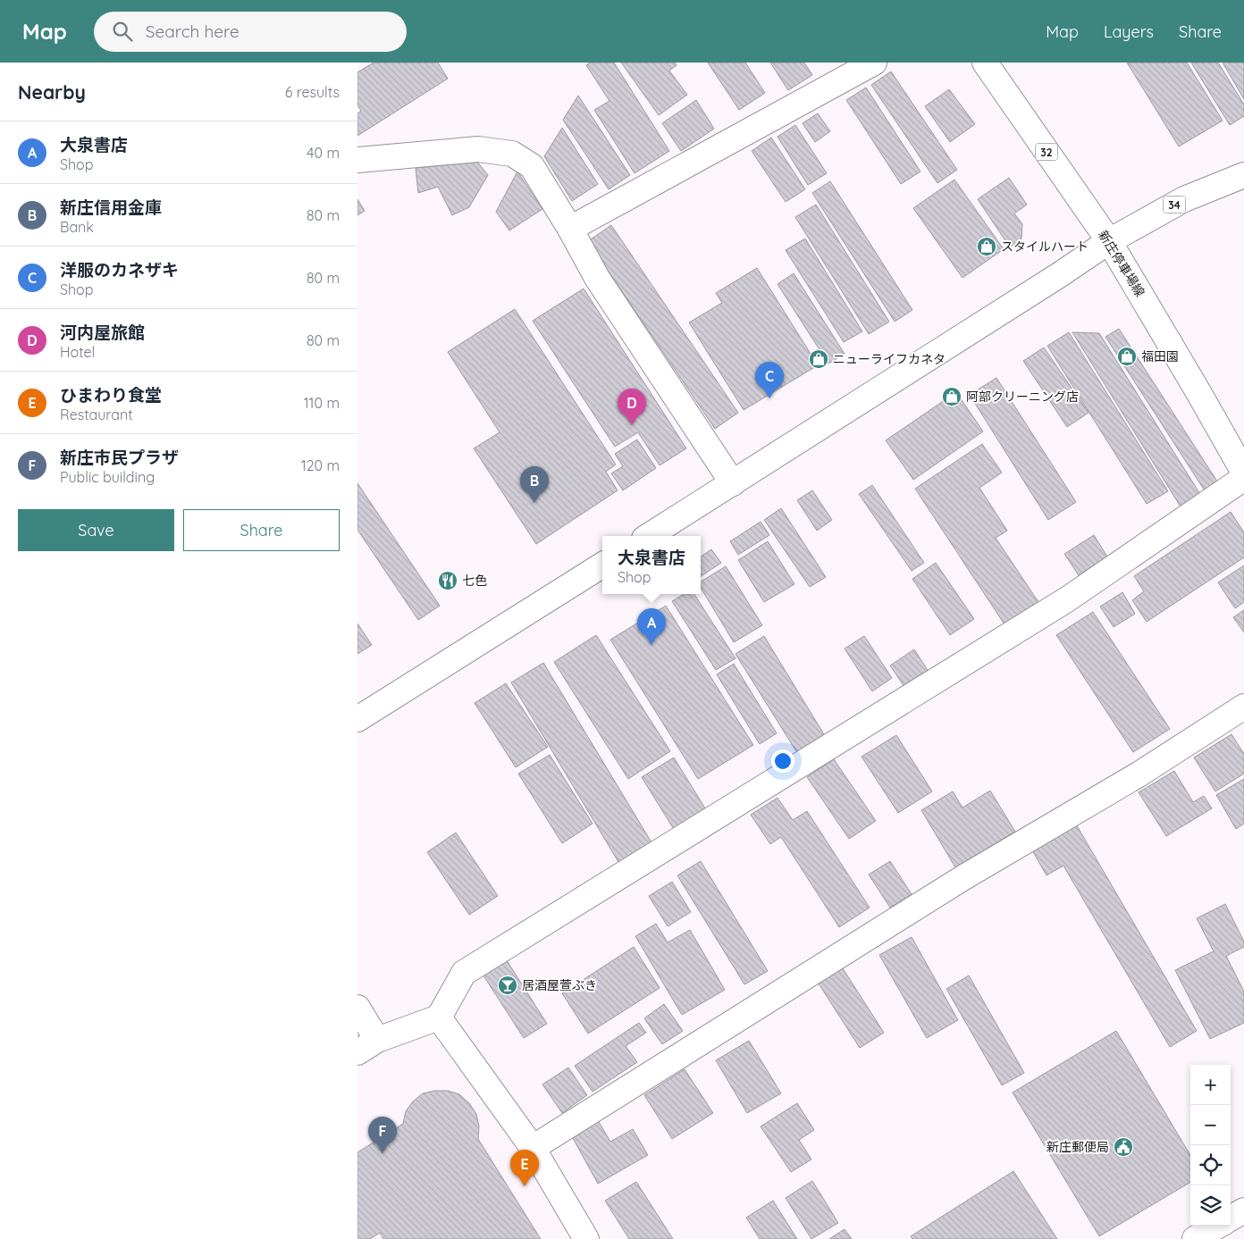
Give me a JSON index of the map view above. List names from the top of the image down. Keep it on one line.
{"streets":{"street":["32","34","新庄停車場線"]},"crossings":[["34","新庄停車場線"]],"places":{"shop":["スタイルハート","福田園","ニューライフカネタ","阿部クリーニング店"],"restaurant":["七色"],"bar":["居酒屋萱ぶき"],"public building":["新庄郵便局"]},"page":{"header":"Map","search":"Search here","nav":["Map","Layers","Share"],"heading":["Nearby","6 results"],"list":[{"mark":"A","name":"大泉書店","note":"Shop","value":"40 m"},{"mark":"B","name":"新庄信用金庫","note":"Bank","value":"80 m"},{"mark":"C","name":"洋服のカネザキ","note":"Shop","value":"80 m"},{"mark":"D","name":"河内屋旅館","note":"Hotel","value":"80 m"},{"mark":"E","name":"ひまわり食堂","note":"Restaurant","value":"110 m"},{"mark":"F","name":"新庄市民プラザ","note":"Public building","value":"120 m"}],"pins":["C","D","B","A","F","E"],"buttons":["Save","Share"],"popup":["大泉書店","Shop"],"map_buttons":["+","−"]}}
